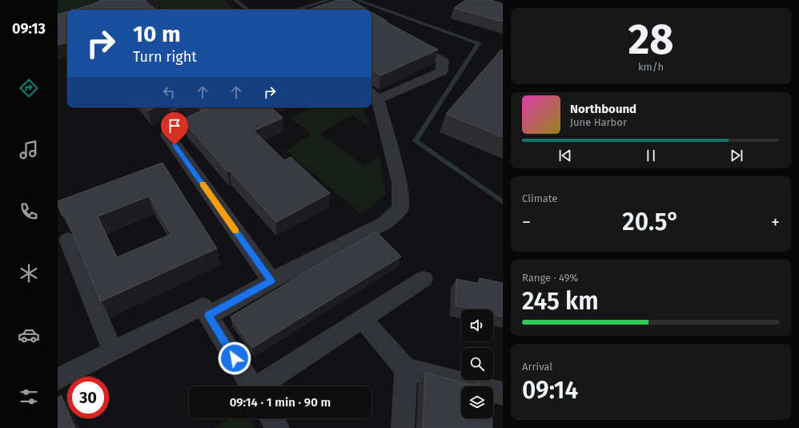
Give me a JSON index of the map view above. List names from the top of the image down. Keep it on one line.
{"page":{"tabs":"09:13","tile":[["28","km/h"],"Climate",["Range · 49%","245 km"],["Arrival","09:14"]],"turn":["10 m","Turn right"],"song":["Northbound","June Harbor"],"heat":["−","20.5°","+"],"limit":"30","trip":"09:14 · 1 min · 90 m"}}
